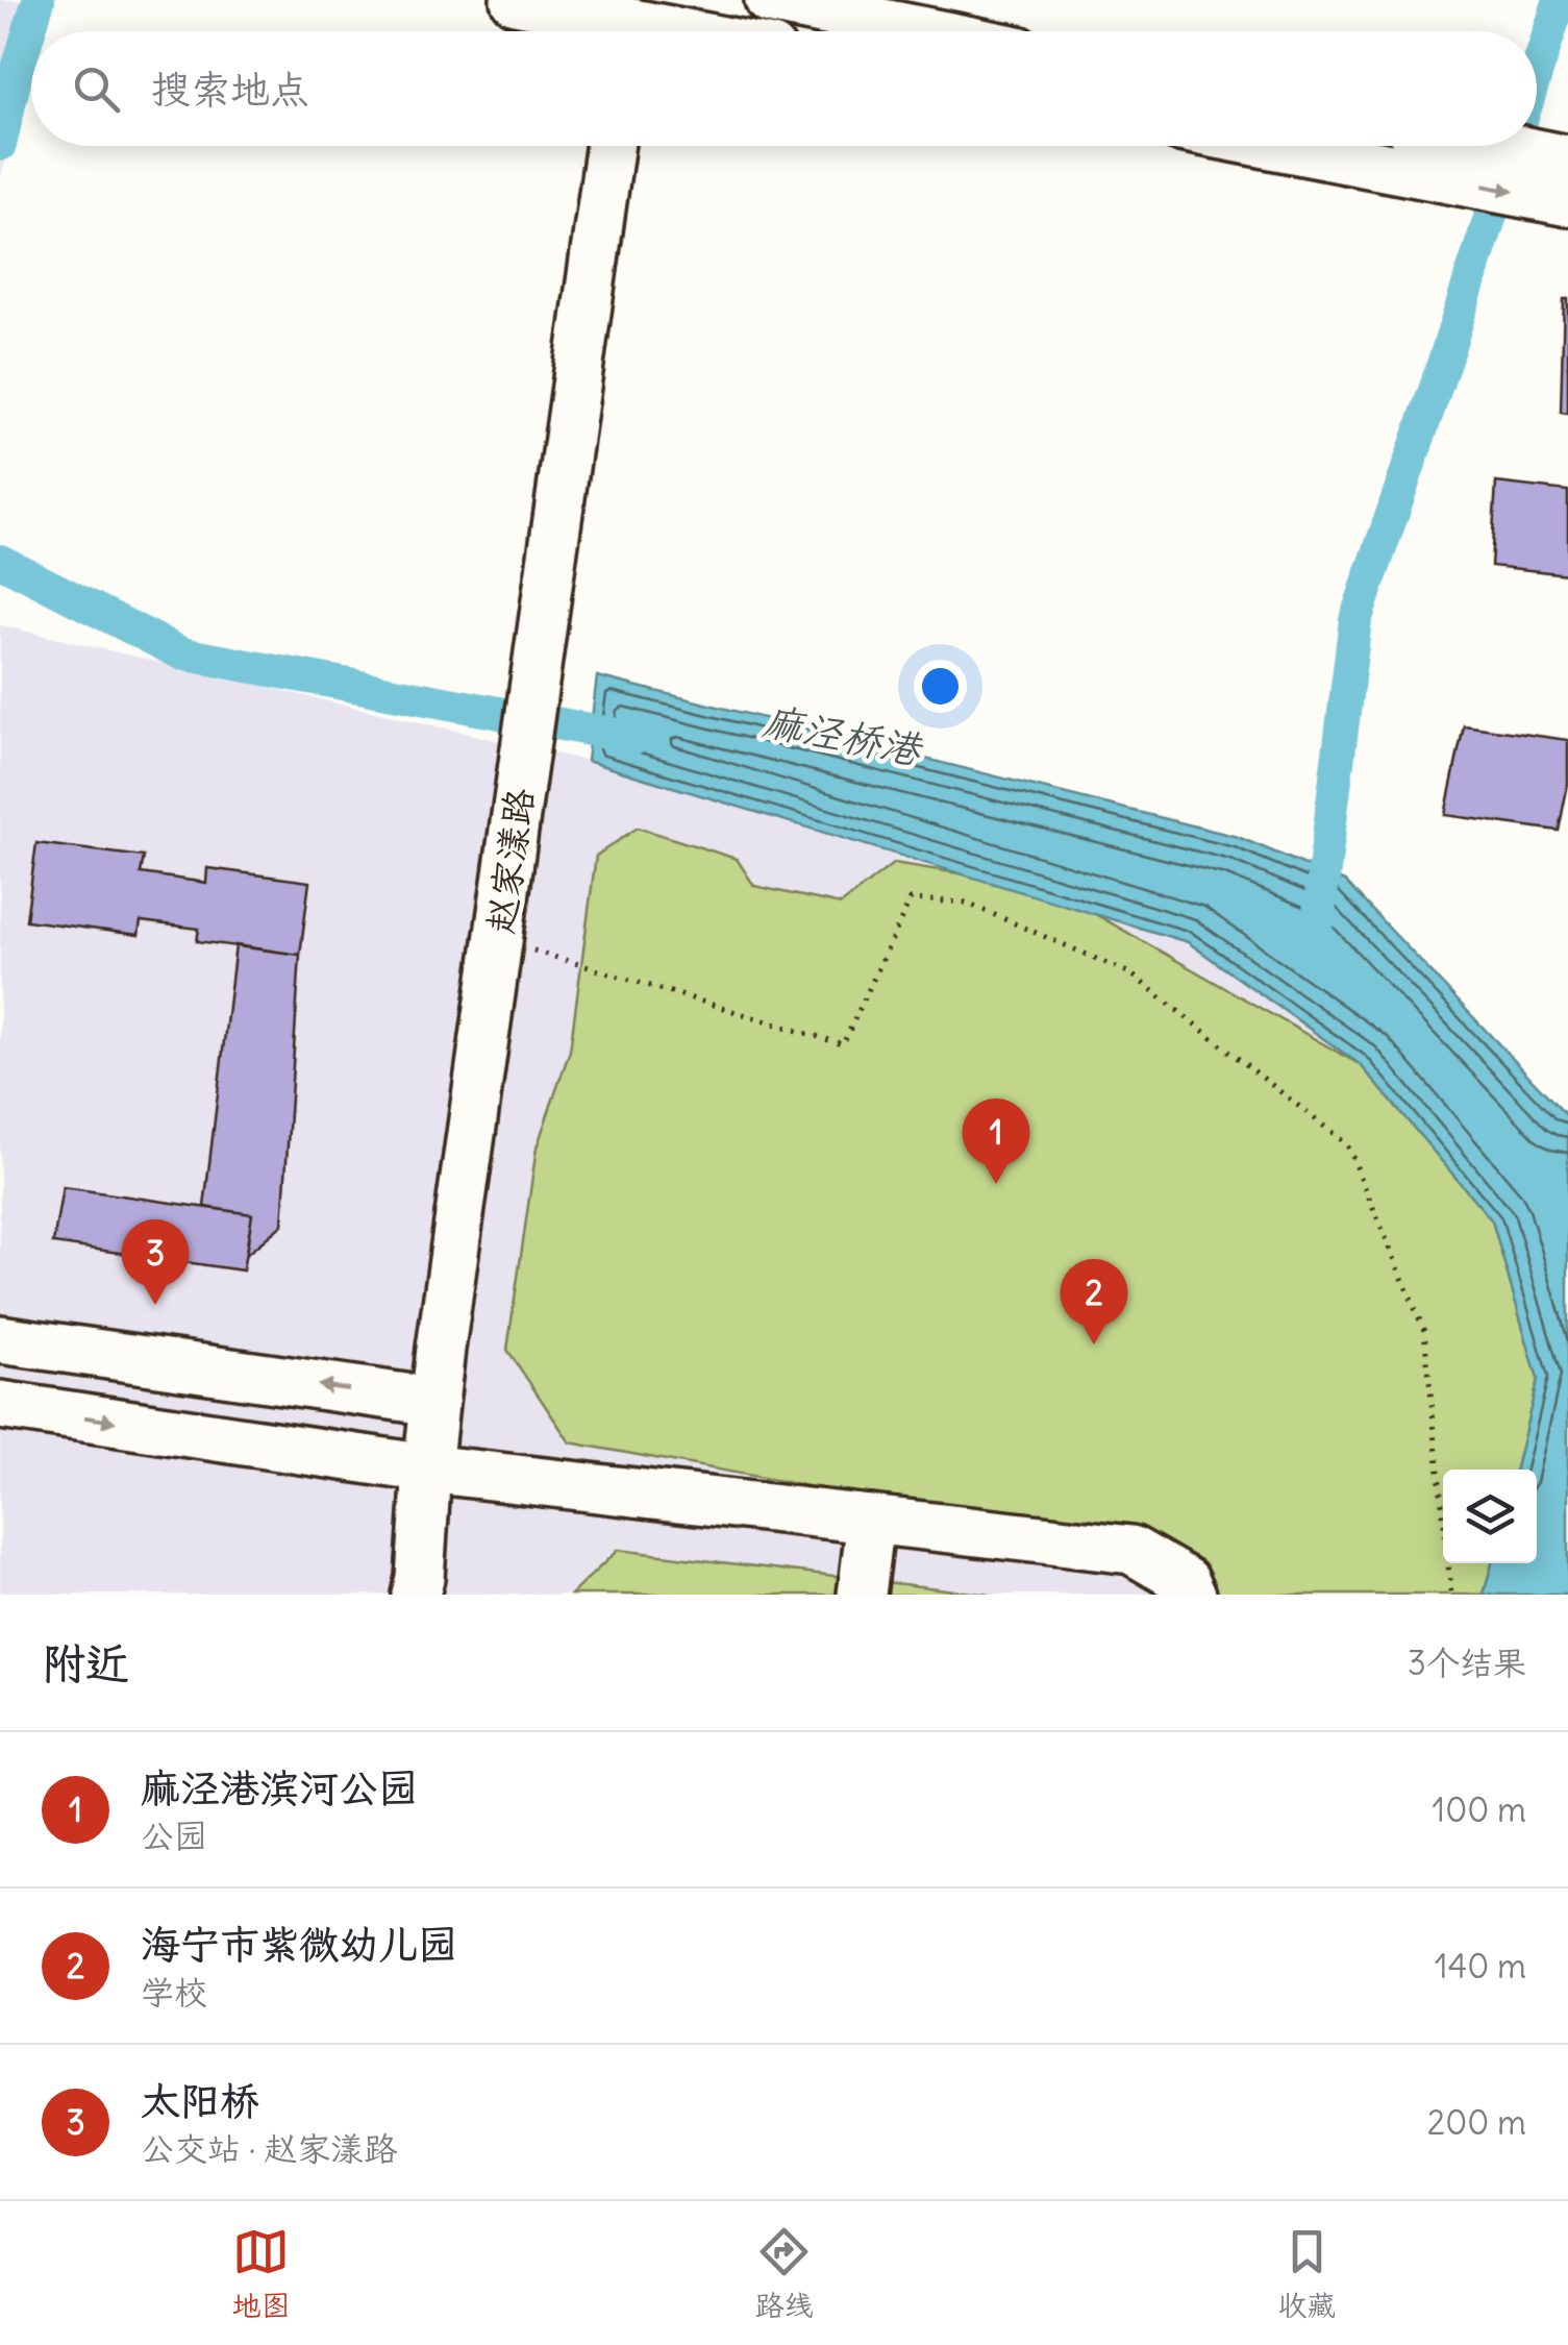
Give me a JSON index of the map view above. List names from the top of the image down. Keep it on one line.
{"streets":{"main road":["赵家漾路"]},"water":["麻泾桥港"],"page":{"search":"搜索地点","pins":["1","3","2"],"heading":["附近","3个结果"],"list":[{"mark":"1","name":"麻泾港滨河公园","note":"公园","value":"100 m"},{"mark":"2","name":"海宁市紫微幼儿园","note":"学校","value":"140 m"},{"mark":"3","name":"太阳桥","note":"公交站 · 赵家漾路","value":"200 m"}],"nav":["地图","路线","收藏"]}}
